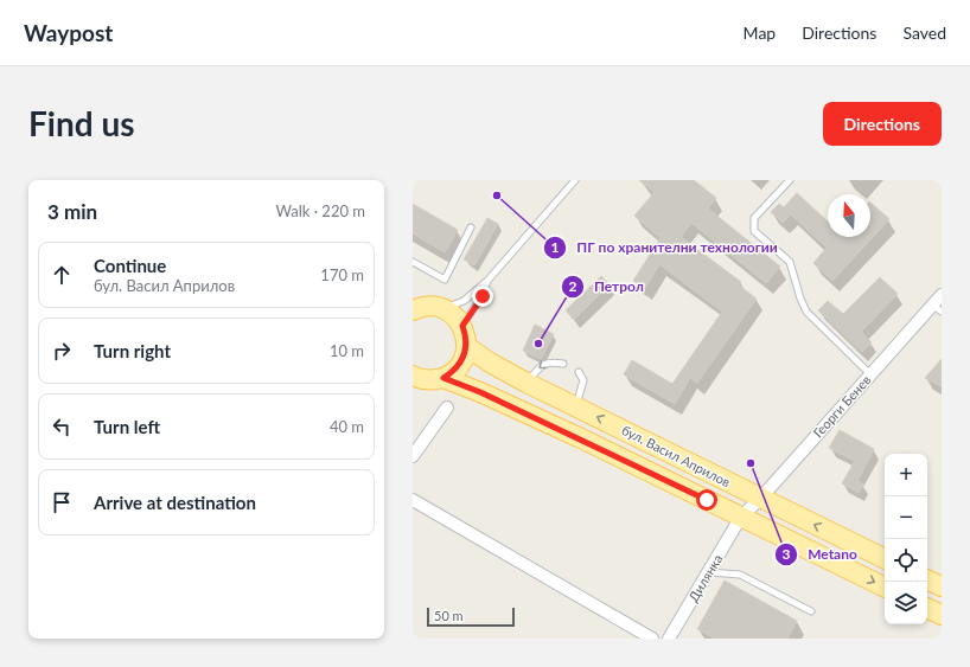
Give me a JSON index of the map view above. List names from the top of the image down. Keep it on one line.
{"streets":{"main road":["бул. Васил Априлов"],"street":["Георги Бенев","Дилянка"]},"crossings":[["Георги Бенев","бул. Васил Априлов"],["Георги Бенев","Дилянка"],["бул. Васил Априлов","Дилянка"]],"places":["ПГ по хранителни технологии","Петрол","Metano"],"scale_bar":"50 m","north":"top","page":{"header":"Waypost","nav":["Map","Directions","Saved"],"buttons":"Directions","title":"Find us","heading":["3 min","Walk · 220 m"],"list":[["Continue","бул. Васил Априлов","170 m"],["Turn right","10 m"],["Turn left","40 m"],"Arrive at destination"],"map_buttons":["+","−"],"scale":"50 m"}}
